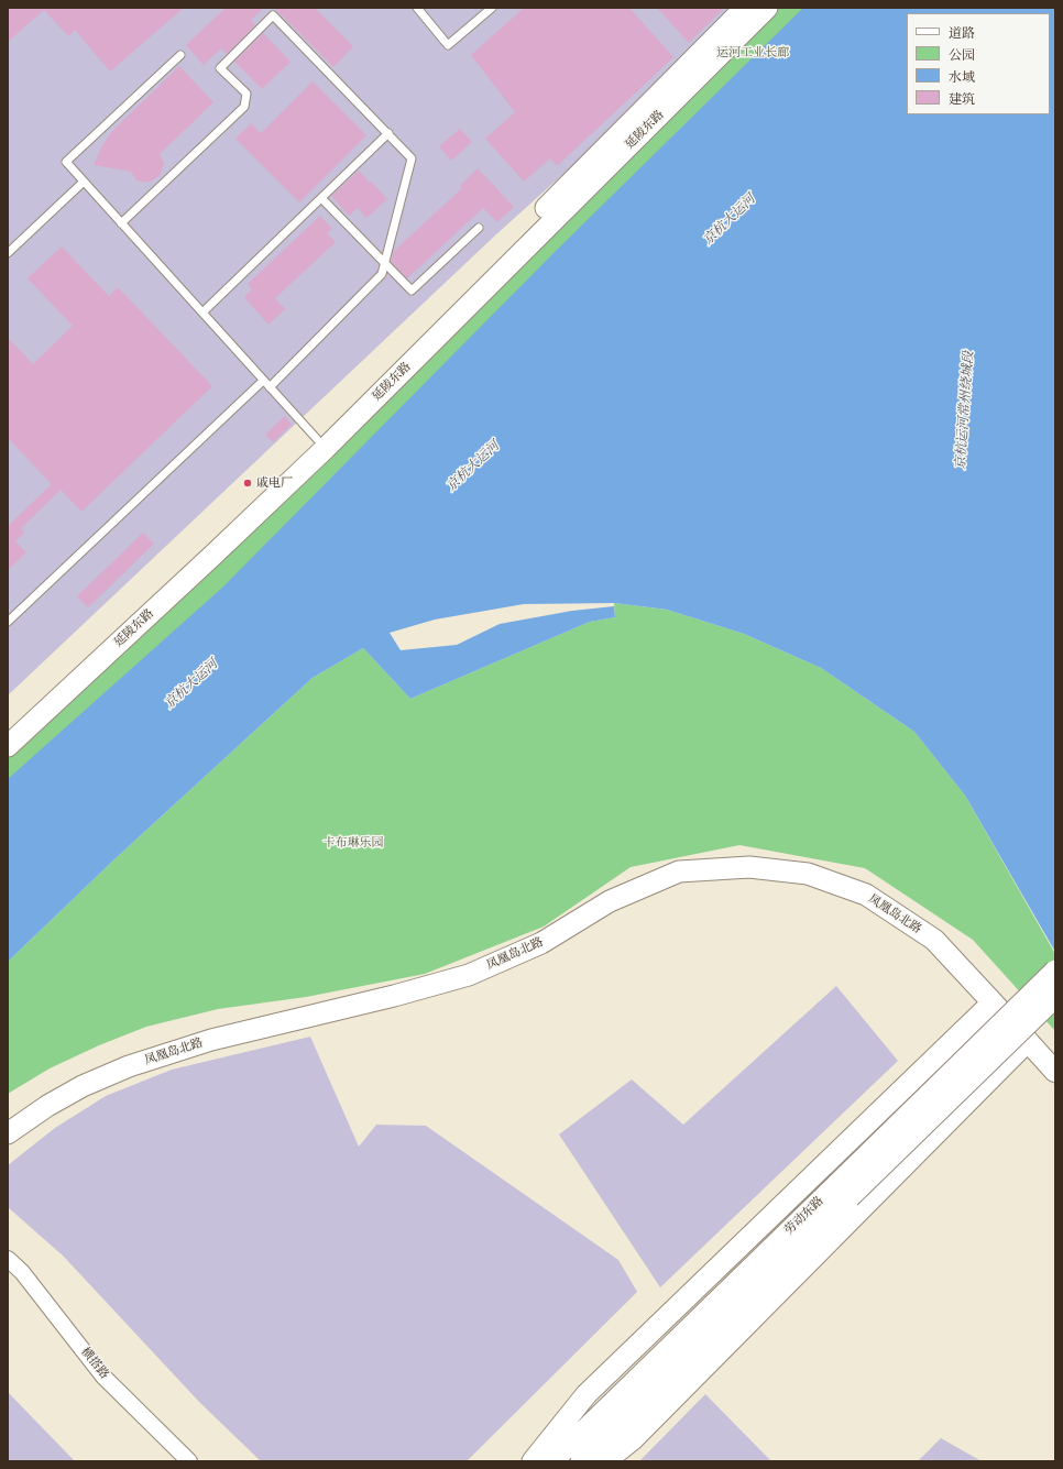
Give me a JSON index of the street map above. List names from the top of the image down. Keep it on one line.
{"streets":{"main road":["延陵东路","凤凰岛北路","劳动东路"],"street":["横搭路"]},"water":["京杭大运河","京杭运河常州绕城段"],"parks":["运河工业长廊","卡布琳乐园"],"places":["戚电厂"],"legend":["道路","公园","水域","建筑"]}
